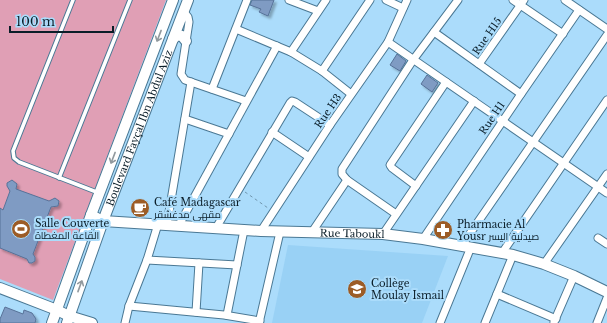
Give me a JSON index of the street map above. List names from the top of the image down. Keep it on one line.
{"streets":{"main road":["Boulevard Fayçal Ibn Abdul Aziz","Rue Taboukl"],"street":["Rue H15","Rue H3","Rue H1"]},"crossings":[["Rue H3","Rue Taboukl"],["Rue H1","Rue Taboukl"],["Boulevard Fayçal Ibn Abdul Aziz","Rue Taboukl"]],"places":{"cafe":["Café Madagascar مقهى مدغشقر"],"sports":["Salle Couverte القاعة المغطاة"],"pharmacy":["Pharmacie Al Yousr صيدلية اليسر"],"school or university":["Collège Moulay Ismail"]},"scale_bar":"100 m"}
